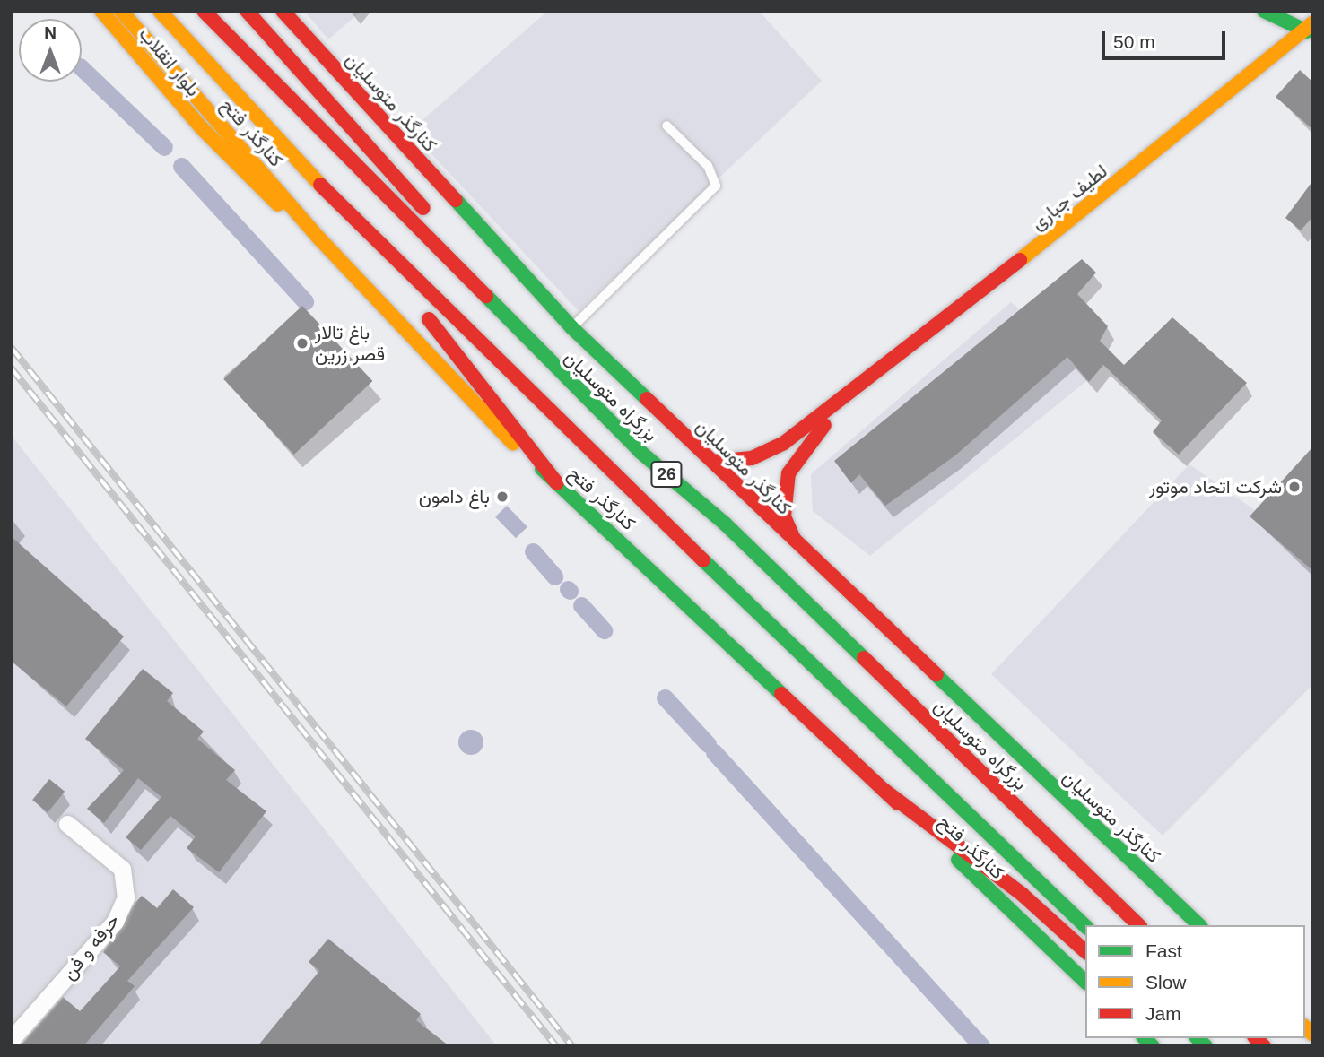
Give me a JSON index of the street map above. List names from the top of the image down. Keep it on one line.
{"streets":{"main road":["بلوار انقلاب","کنارگذر متوسلیان","کنارگذر فتح","لطیف جباری","بزرگراه متوسلیان","26"],"street":["حرفه و فن"]},"crossings":[["بلوار انقلاب","کنارگذر فتح"]],"places":["باغ تالار قصر زرین","شرکت اتحاد موتور","باغ دامون"],"legend":["Fast","Slow","Jam"],"scale_bar":"50 m","north":"top"}
